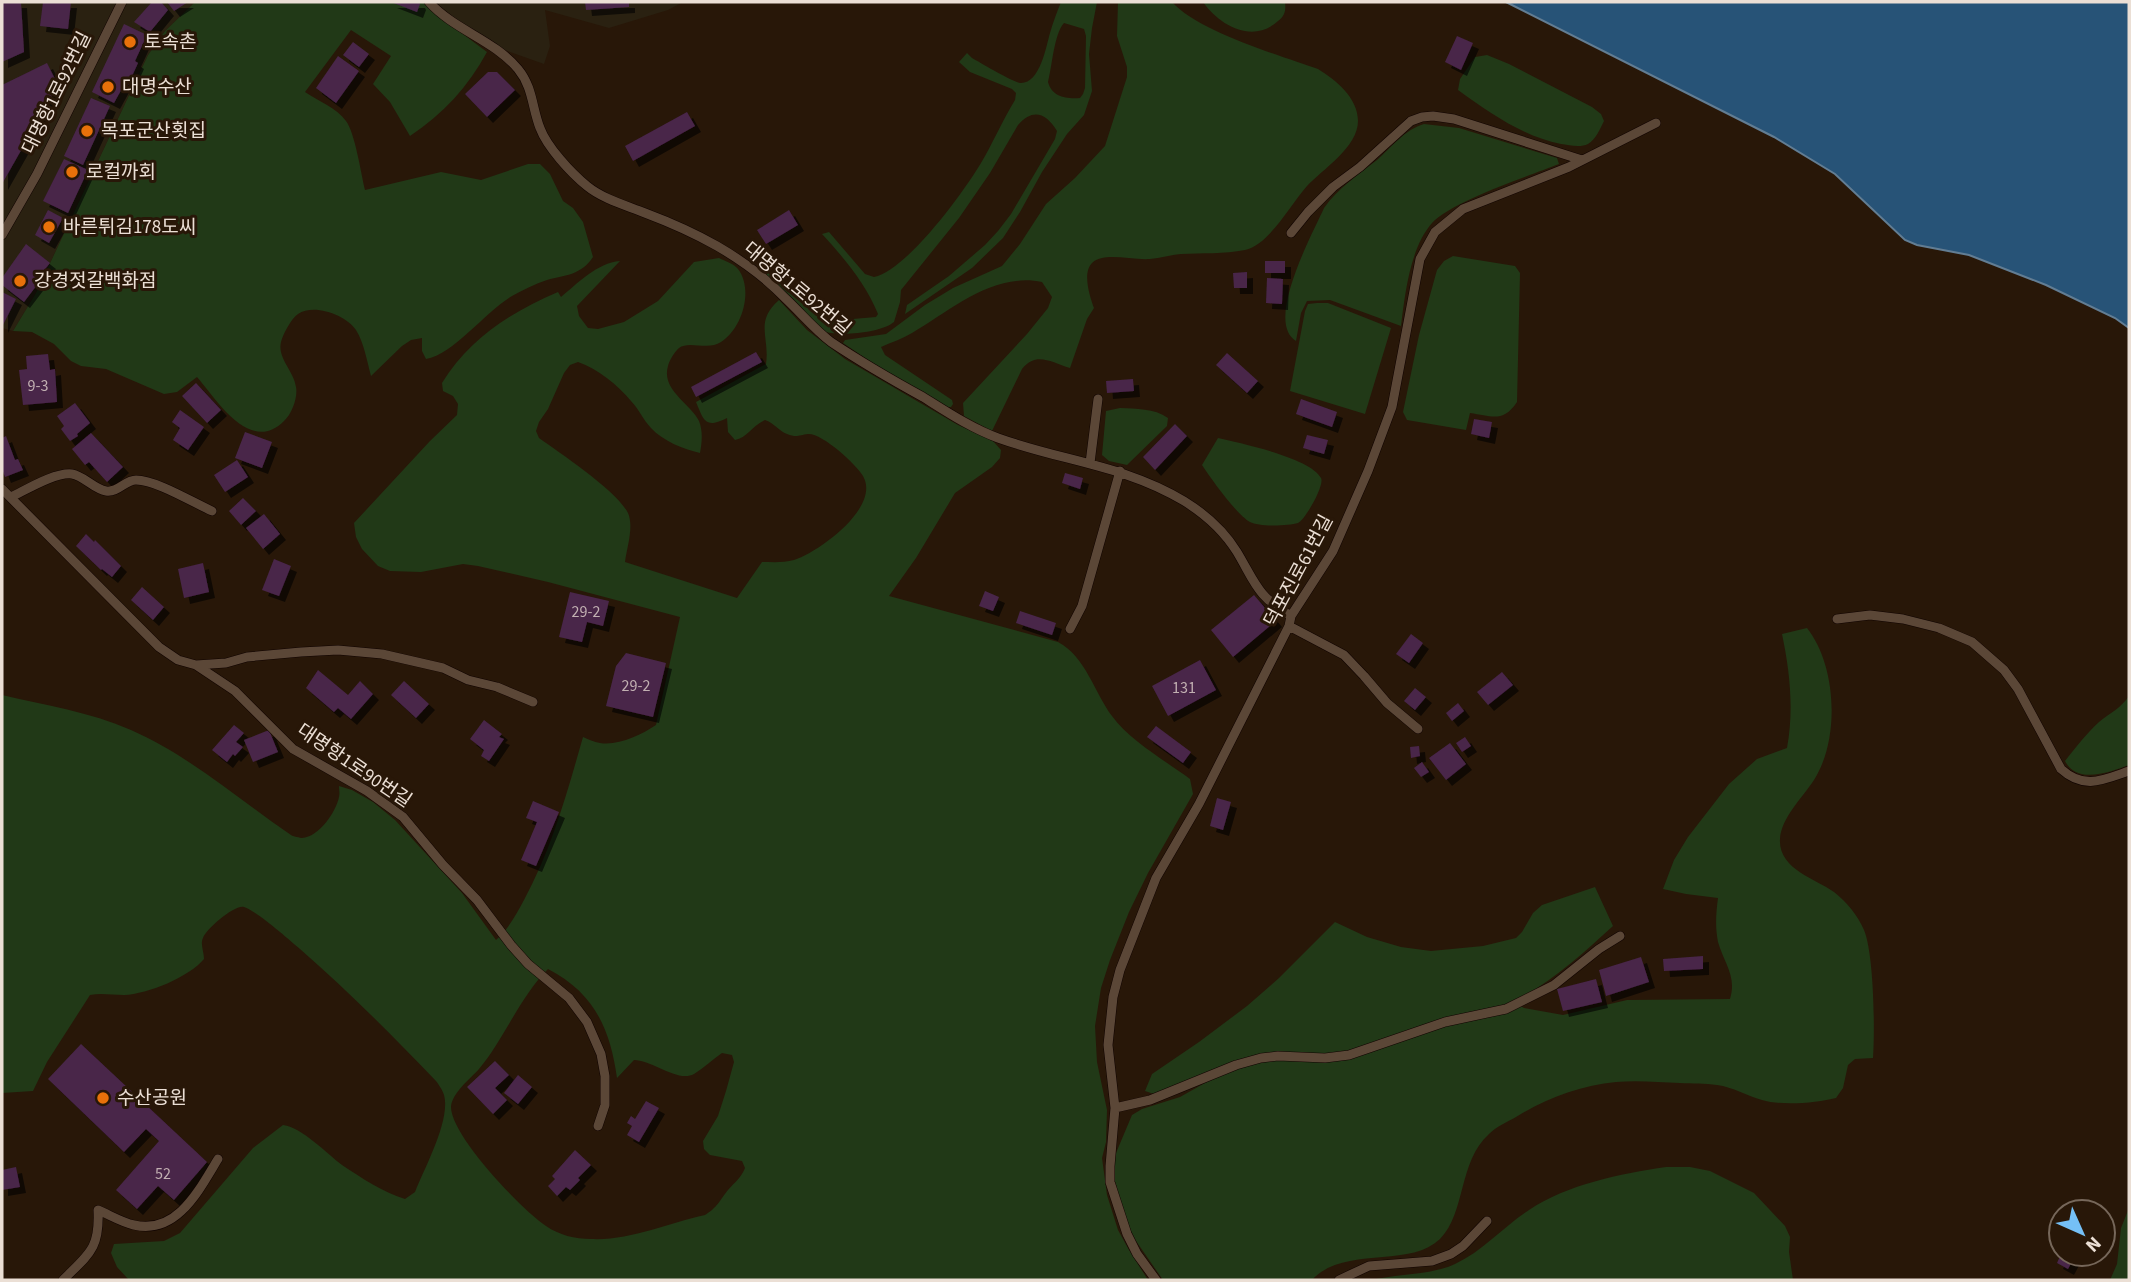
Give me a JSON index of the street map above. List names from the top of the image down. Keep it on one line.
{"streets":{"lane":["대명항1로92번길","덕포진로61번길","대명항1로90번길"]},"crossings":[["대명항1로92번길","덕포진로61번길"]],"places":["토속촌","대명수산","목포군산횟집","로컬까회","바른튀김178도씨","강경젓갈백화점","수산공원"],"house_numbers":["9-3","29-2","29-2","131","52"],"north":"bottom right"}
